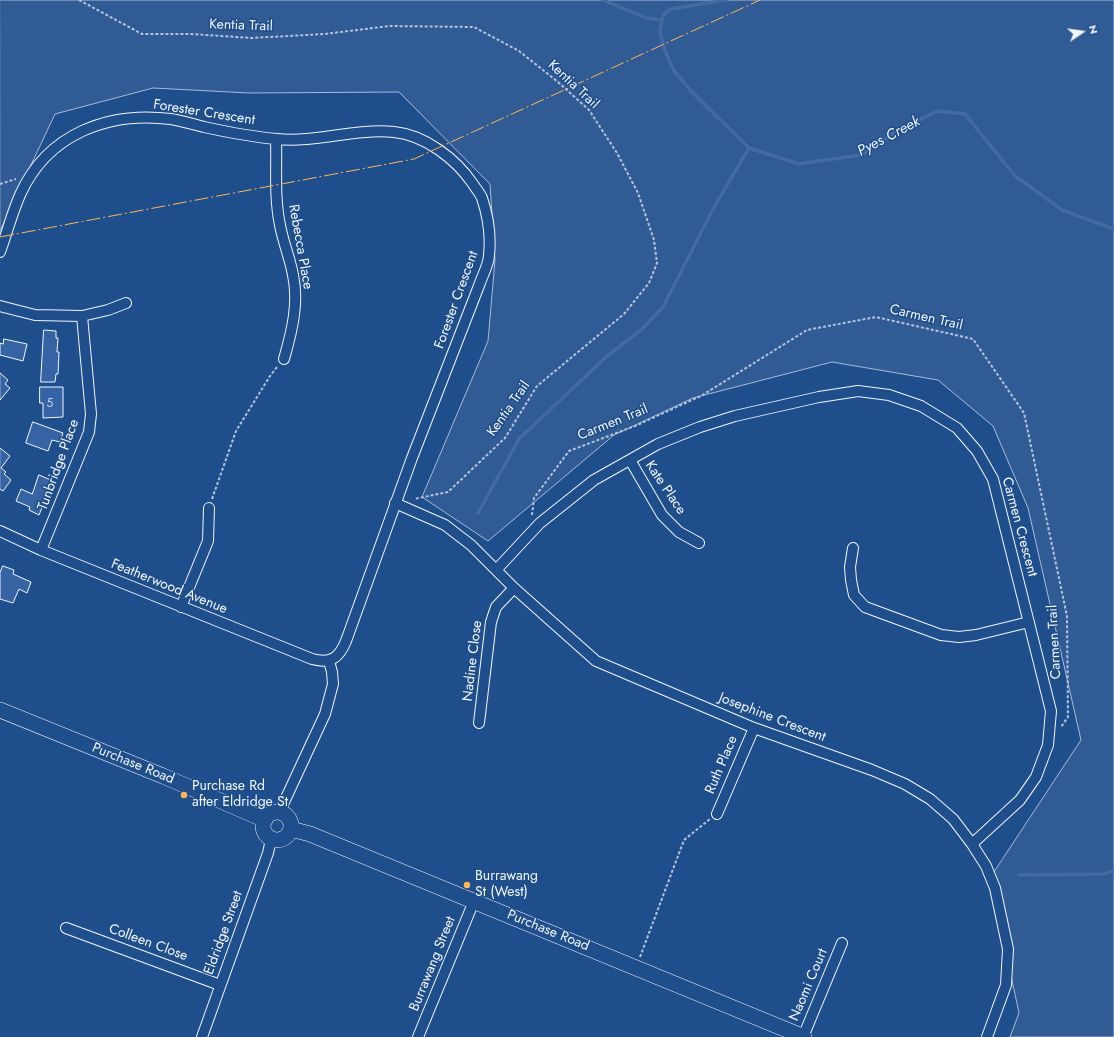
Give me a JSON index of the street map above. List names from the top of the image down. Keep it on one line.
{"streets":{"main road":["Purchase Road"],"street":["Forester Crescent","Rebecca Place","Tunbridge Place","Kate Place","Carmen Crescent","Featherwood Avenue","Nadine Close","Josephine Crescent","Ruth Place","Eldridge Street","Colleen Close","Burrawang Street","Naomi Court"],"path":["Kentia Trail","Carmen Trail"]},"crossings":[["Kentia Trail","Forester Crescent"],["Kentia Trail","Josephine Crescent"],["Forester Crescent","Rebecca Place"],["Forester Crescent","Featherwood Avenue"],["Forester Crescent","Josephine Crescent"],["Carmen Trail","Carmen Crescent"],["Tunbridge Place","Featherwood Avenue"],["Kate Place","Carmen Crescent"],["Carmen Crescent","Josephine Crescent"],["Nadine Close","Josephine Crescent"],["Josephine Crescent","Ruth Place"],["Purchase Road","Eldridge Street"],["Purchase Road","Burrawang Street"],["Purchase Road","Naomi Court"],["Eldridge Street","Colleen Close"]],"water":["Pyes Creek"],"places":["Purchase Rd after Eldridge St","Burrawang St (West)"],"house_numbers":["5"],"north":"right"}
